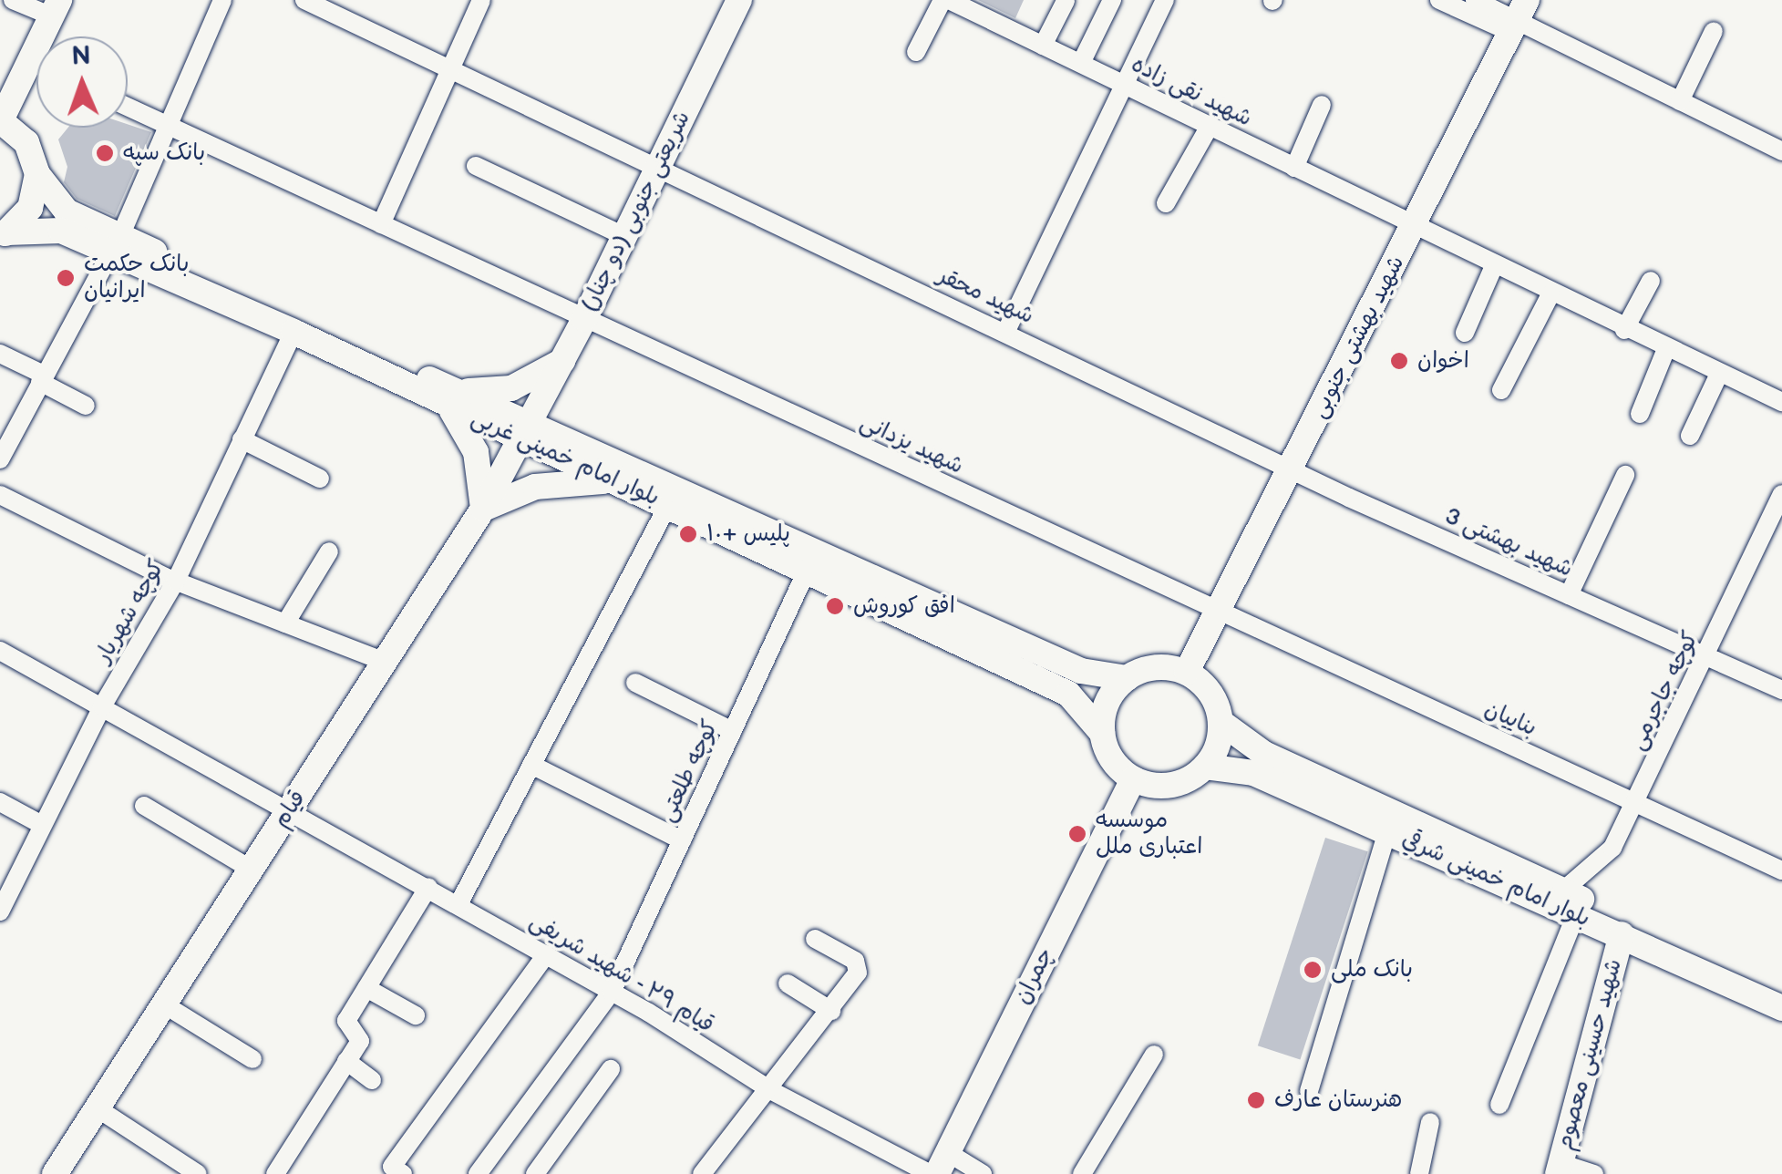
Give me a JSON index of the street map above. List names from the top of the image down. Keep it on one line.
{"streets":{"main road":["شریعتی جنوبی (دو چنار)","شهید بهشتی جنوبی","بلوار امام خمینی غربی","قیام","بلوار امام خمینی شرقي","چمران","شهید حسینی معصوم"],"street":["شهید نقی زاده","شهید محقر","شهید یزدانی","شهید بهشتی 3","کوچه شهریار","کوچه جاجرمی","بناییان","کوچه طلعتی","قیام ۲۹ - شهید شریفی"]},"crossings":[["شهید نقی زاده","شهید بهشتی جنوبی"],["شریعتی جنوبی (دو چنار)","شهید محقر"],["شریعتی جنوبی (دو چنار)","شهید یزدانی"],["شریعتی جنوبی (دو چنار)","بلوار امام خمینی غربی"],["شریعتی جنوبی (دو چنار)","قیام"],["شهید محقر","شهید بهشتی جنوبی"],["شهید محقر","شهید بهشتی 3"],["شهید بهشتی جنوبی","شهید یزدانی"],["شهید بهشتی جنوبی","بلوار امام خمینی غربی"],["شهید بهشتی جنوبی","شهید بهشتی 3"],["شهید بهشتی جنوبی","بناییان"],["شهید بهشتی جنوبی","بلوار امام خمینی شرقي"],["شهید بهشتی جنوبی","چمران"],["شهید یزدانی","بناییان"],["بلوار امام خمینی غربی","کوچه شهریار"],["بلوار امام خمینی غربی","کوچه طلعتی"],["بلوار امام خمینی غربی","قیام"],["بلوار امام خمینی غربی","بلوار امام خمینی شرقي"],["بلوار امام خمینی غربی","چمران"],["شهید بهشتی 3","کوچه جاجرمی"],["کوچه شهریار","قیام ۲۹ - شهید شریفی"],["کوچه جاجرمی","بناییان"],["کوچه جاجرمی","بلوار امام خمینی شرقي"],["کوچه طلعتی","قیام ۲۹ - شهید شریفی"],["قیام","قیام ۲۹ - شهید شریفی"],["بلوار امام خمینی شرقي","چمران"],["بلوار امام خمینی شرقي","شهید حسینی معصوم"],["قیام ۲۹ - شهید شریفی","چمران"]],"places":["بانک سپه","بانک حکمت ایرانیان","اخوان","پلیس +۱۰","افق کوروش","موسسه اعتباری ملل","بانک ملی","هنرستان عارف"],"north":"top"}
